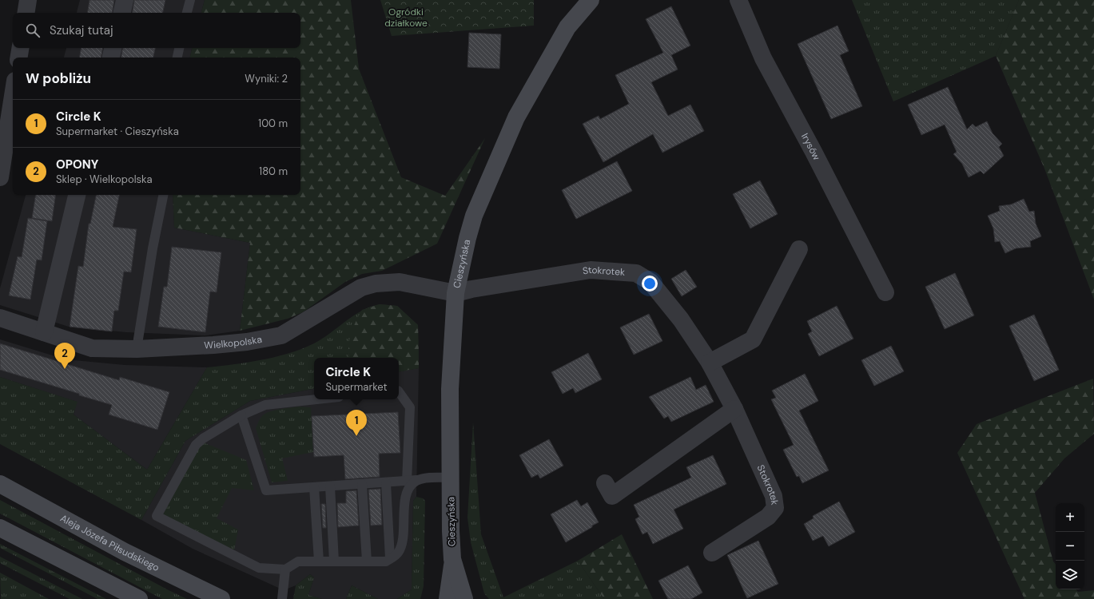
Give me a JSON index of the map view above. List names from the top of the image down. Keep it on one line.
{"streets":{"main road":["Cieszyńska","Aleja Józefa Piłsudskiego"],"street":["Irysów","Stokrotek","Wielkopolska"]},"crossings":[["Cieszyńska","Stokrotek"],["Cieszyńska","Wielkopolska"],["Stokrotek","Wielkopolska"]],"parks":["Ogródki działkowe"],"page":{"search":"Szukaj tutaj","heading":["W pobliżu","Wyniki: 2"],"list":[{"mark":"1","name":"Circle K","note":"Supermarket · Cieszyńska","value":"100 m"},{"mark":"2","name":"OPONY","note":"Sklep · Wielkopolska","value":"180 m"}],"pins":["2","1"],"popup":["Circle K","Supermarket"],"map_buttons":["+","−"]}}
